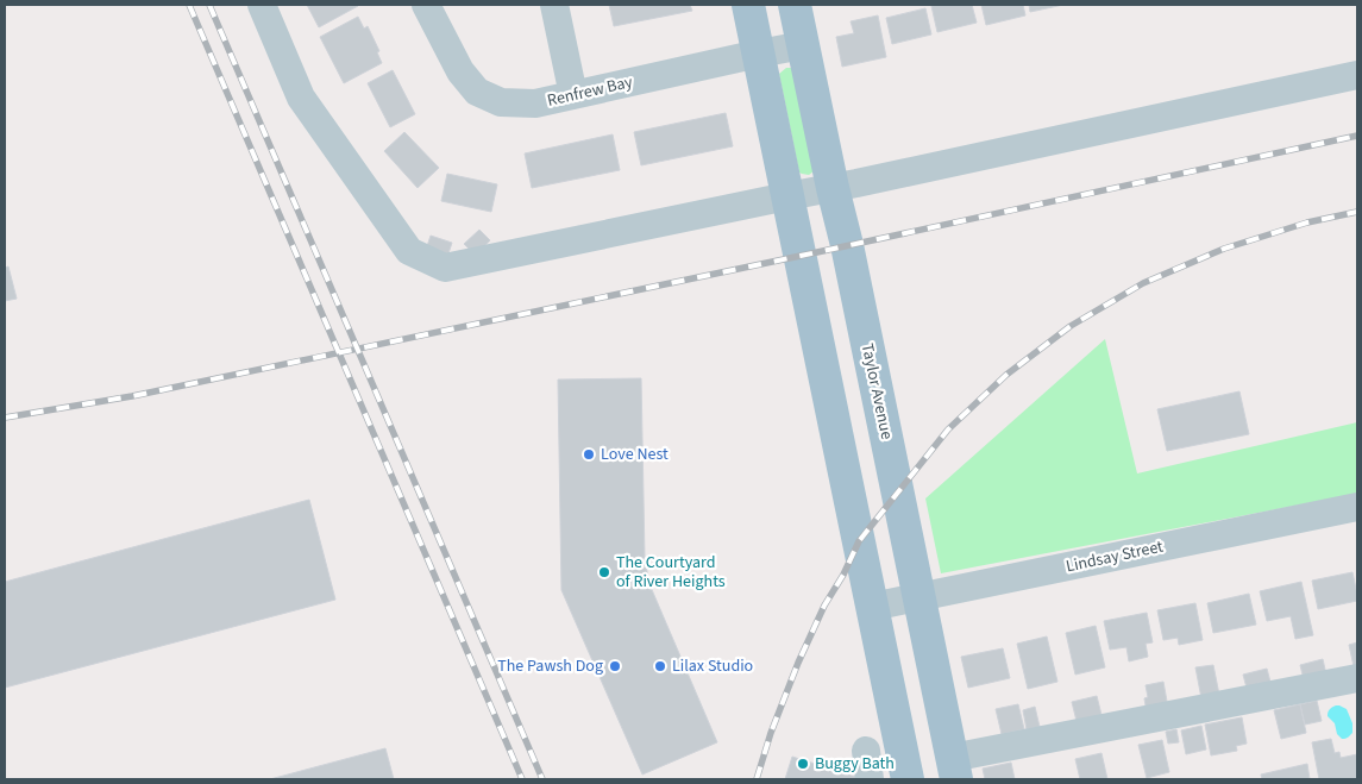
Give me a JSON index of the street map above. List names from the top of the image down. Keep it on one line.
{"streets":{"main road":["Taylor Avenue"],"street":["Renfrew Bay","Lindsay Street"]},"crossings":[["Renfrew Bay","Taylor Avenue"],["Taylor Avenue","Lindsay Street"]],"places":["Love Nest","The Courtyard of River Heights","The Pawsh Dog","Lilax Studio","Buggy Bath"]}
